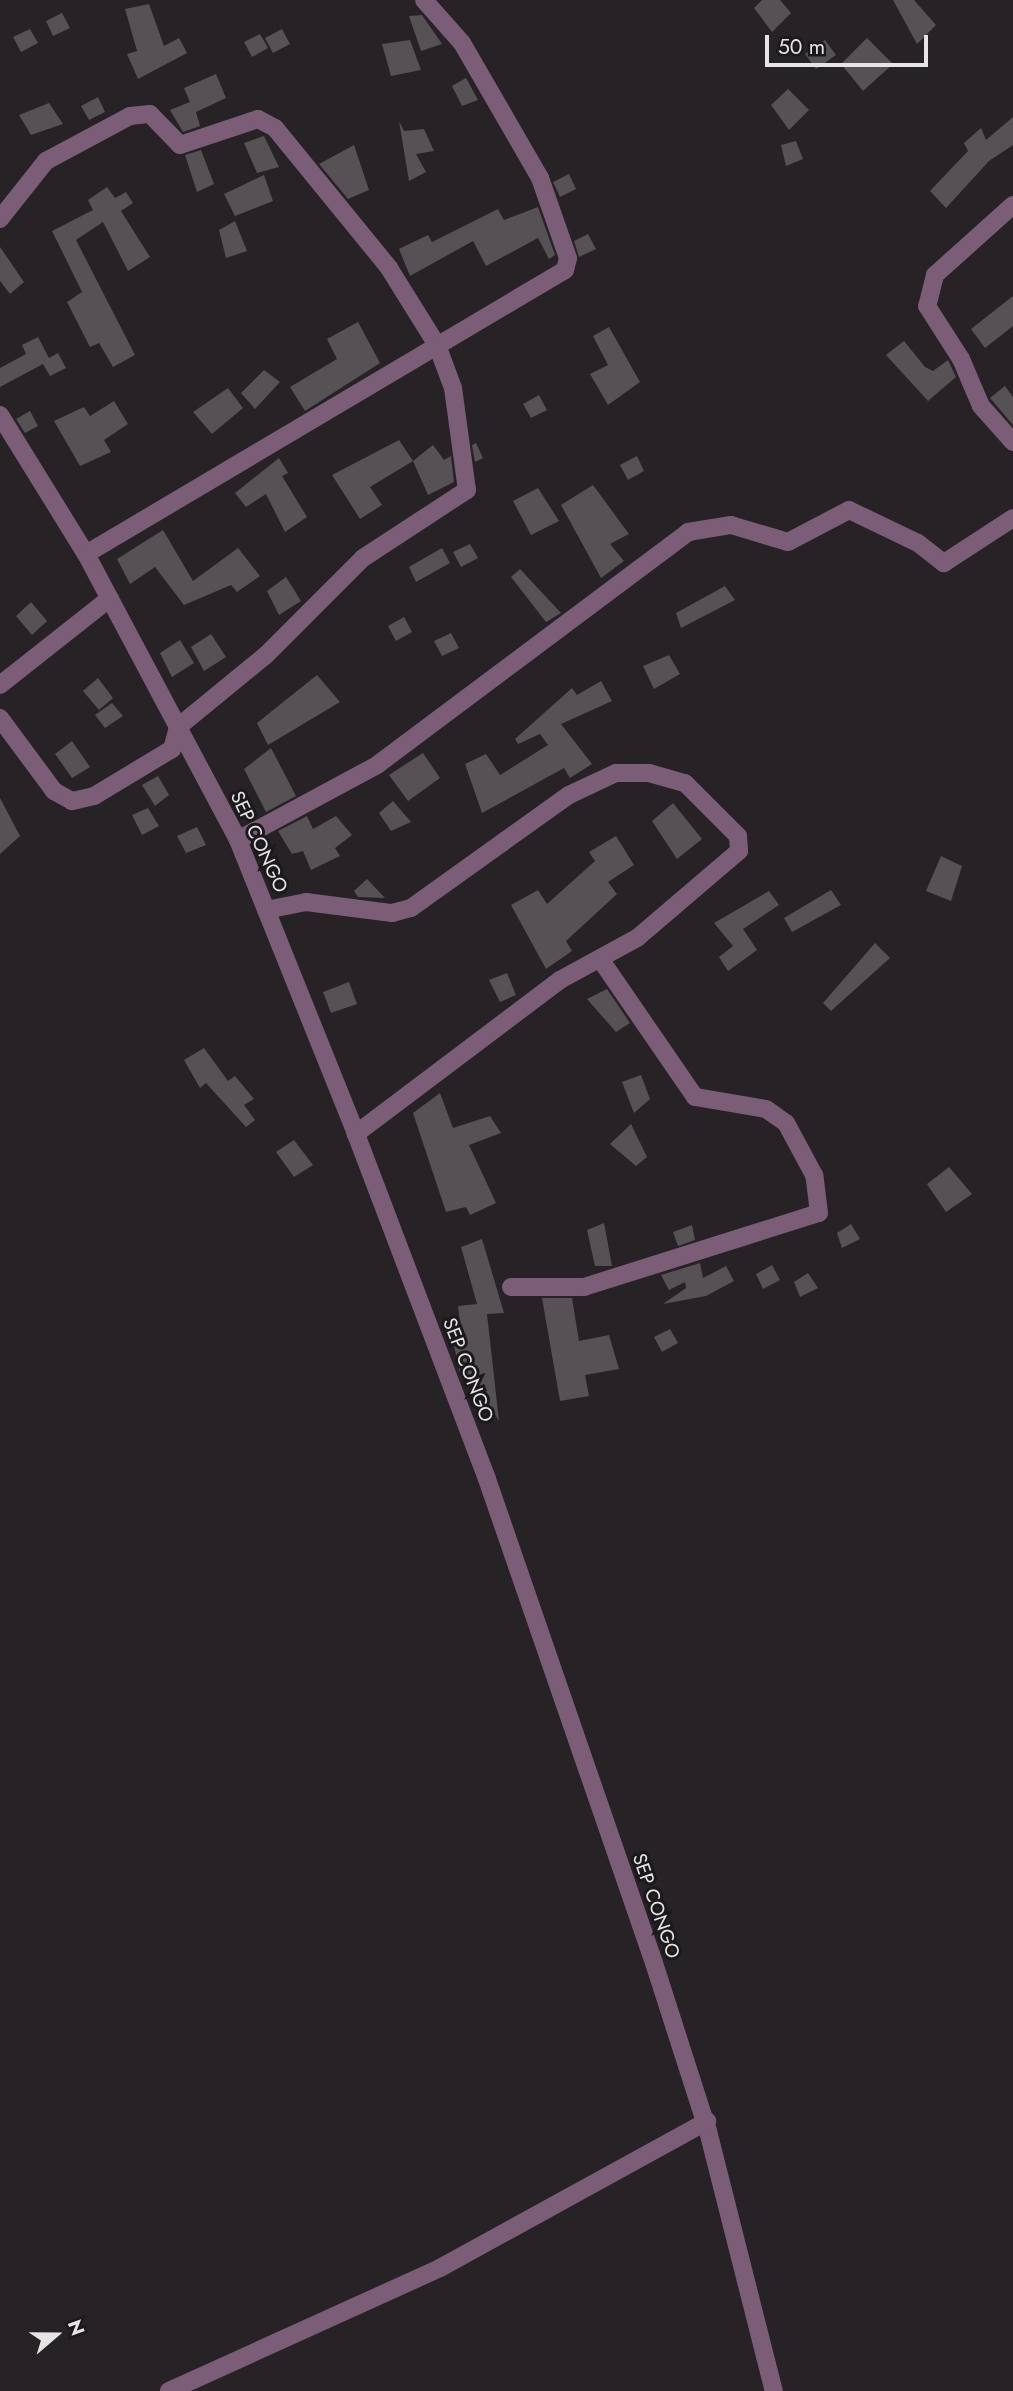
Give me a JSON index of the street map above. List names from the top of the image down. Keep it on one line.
{"streets":{"street":["SEP CONGO"]},"scale_bar":"50 m","north":"right"}
